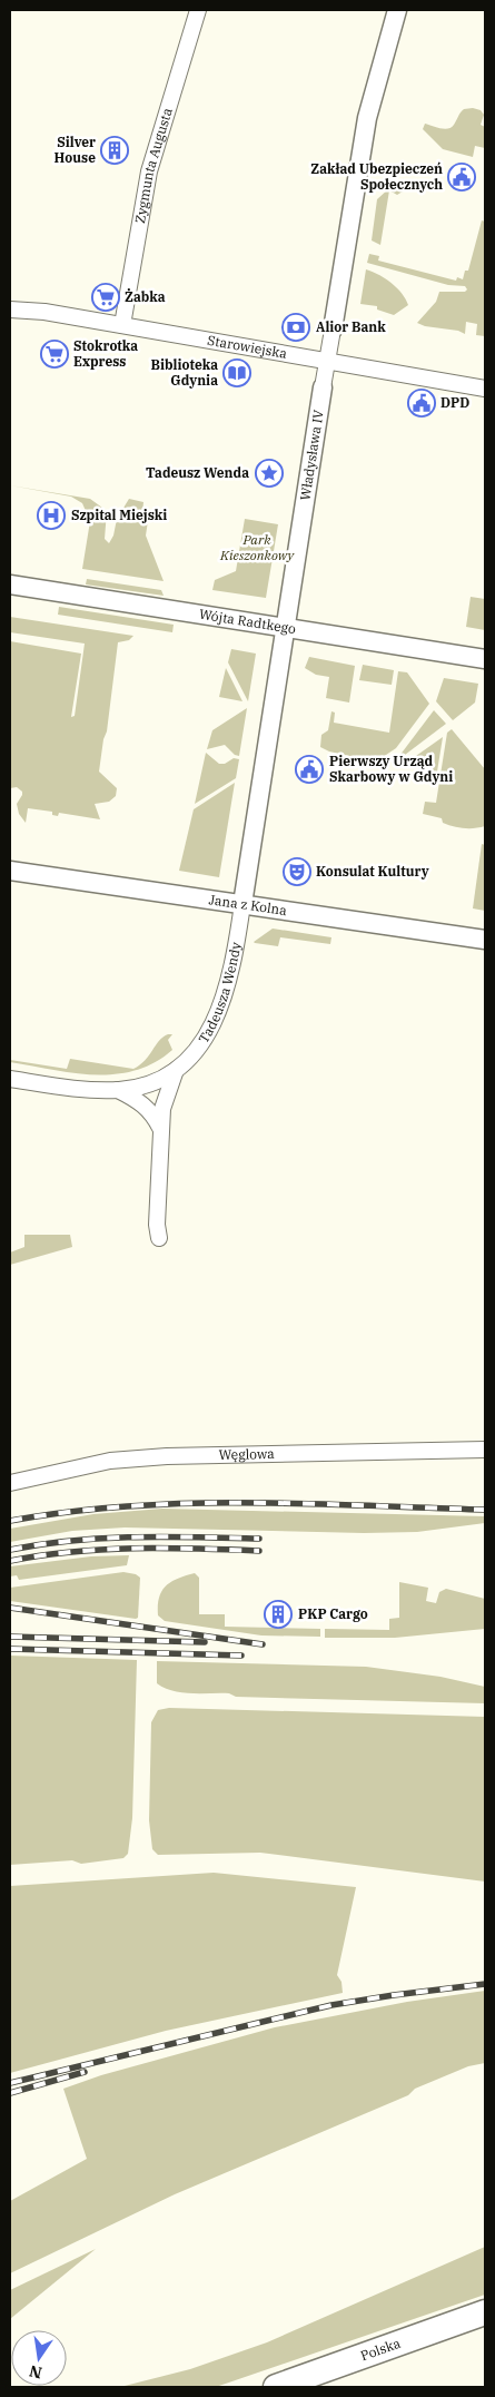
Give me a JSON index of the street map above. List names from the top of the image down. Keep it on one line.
{"streets":{"highway":["Polska"],"street":["Zygmunta Augusta","Starowiejska","Władysława IV","Wójta Radtkego","Jana z Kolna","Tadeusza Wendy","Węglowa"]},"crossings":[["Zygmunta Augusta","Starowiejska"],["Starowiejska","Władysława IV"],["Władysława IV","Wójta Radtkego"],["Władysława IV","Jana z Kolna"],["Władysława IV","Tadeusza Wendy"],["Jana z Kolna","Tadeusza Wendy"]],"parks":["Park Kieszonkowy"],"places":{"building":["Silver House","PKP Cargo"],"public building":["Zakład Ubezpieczeń Społecznych","DPD","Pierwszy Urząd Skarbowy w Gdyni"],"supermarket":["Żabka","Stokrotka Express"],"bank":["Alior Bank"],"library":["Biblioteka Gdynia"],"place":["Tadeusz Wenda"],"hospital":["Szpital Miejski"],"theatre":["Konsulat Kultury"]},"north":"bottom"}
